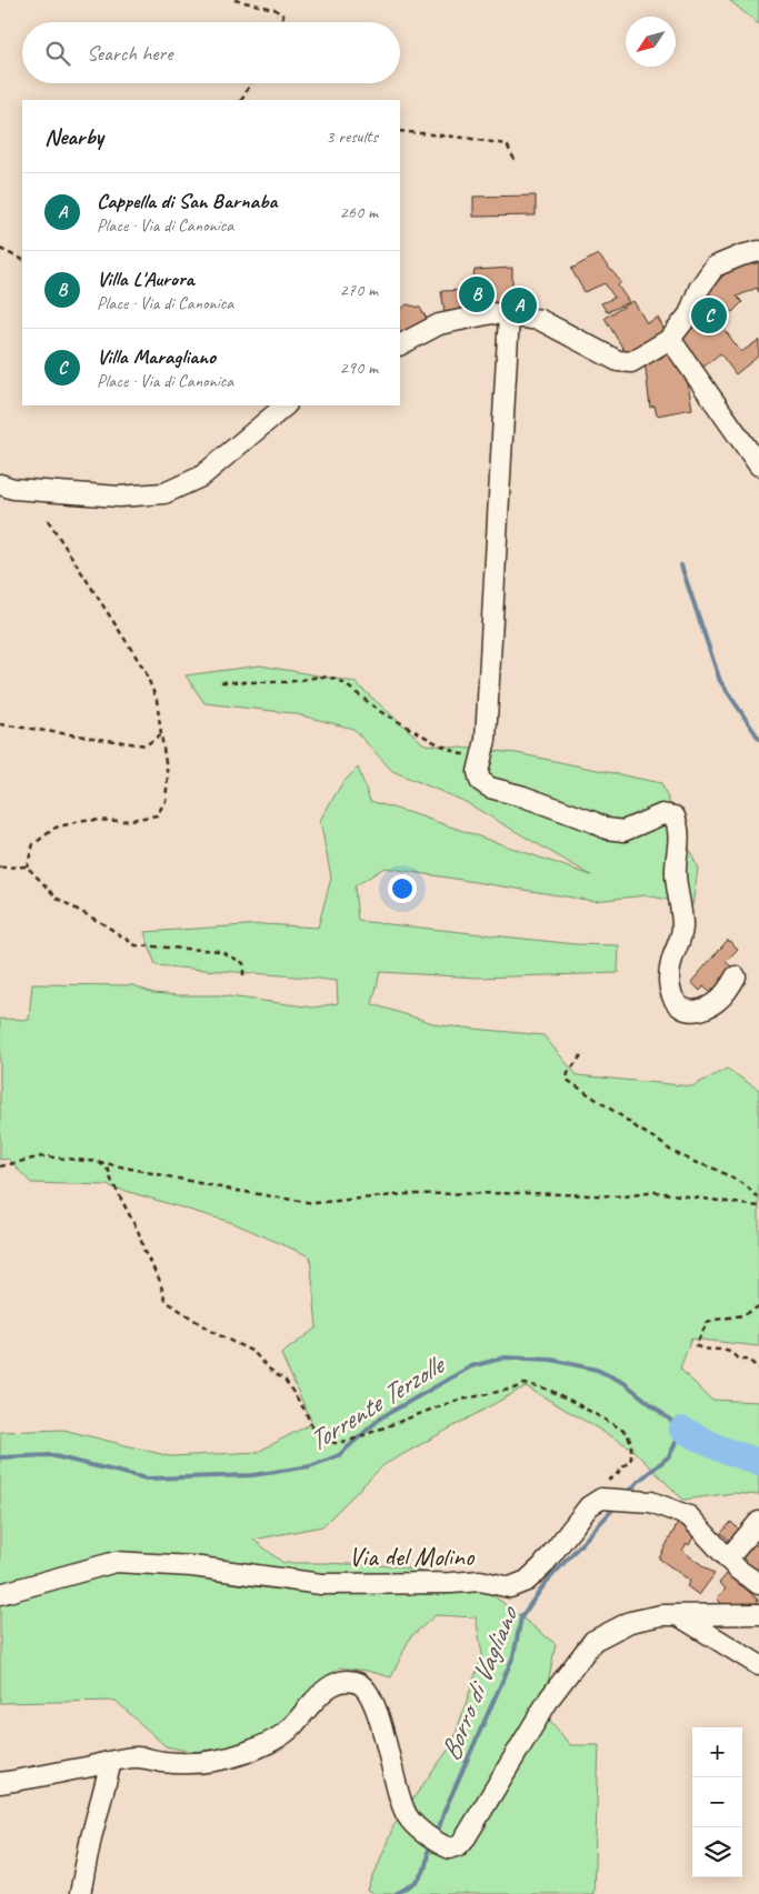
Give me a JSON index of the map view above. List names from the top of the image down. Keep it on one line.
{"streets":{"street":["Via del Molino"]},"water":["Torrente Terzolle","Borro di Vagliano"],"north":"bottom left","page":{"search":"Search here","heading":["Nearby","3 results"],"list":[{"mark":"A","name":"Cappella di San Barnaba","note":"Place · Via di Canonica","value":"260 m"},{"mark":"B","name":"Villa L'Aurora","note":"Place · Via di Canonica","value":"270 m"},{"mark":"C","name":"Villa Maragliano","note":"Place · Via di Canonica","value":"290 m"}],"pins":["B","A","C"],"map_buttons":["+","−"]}}
